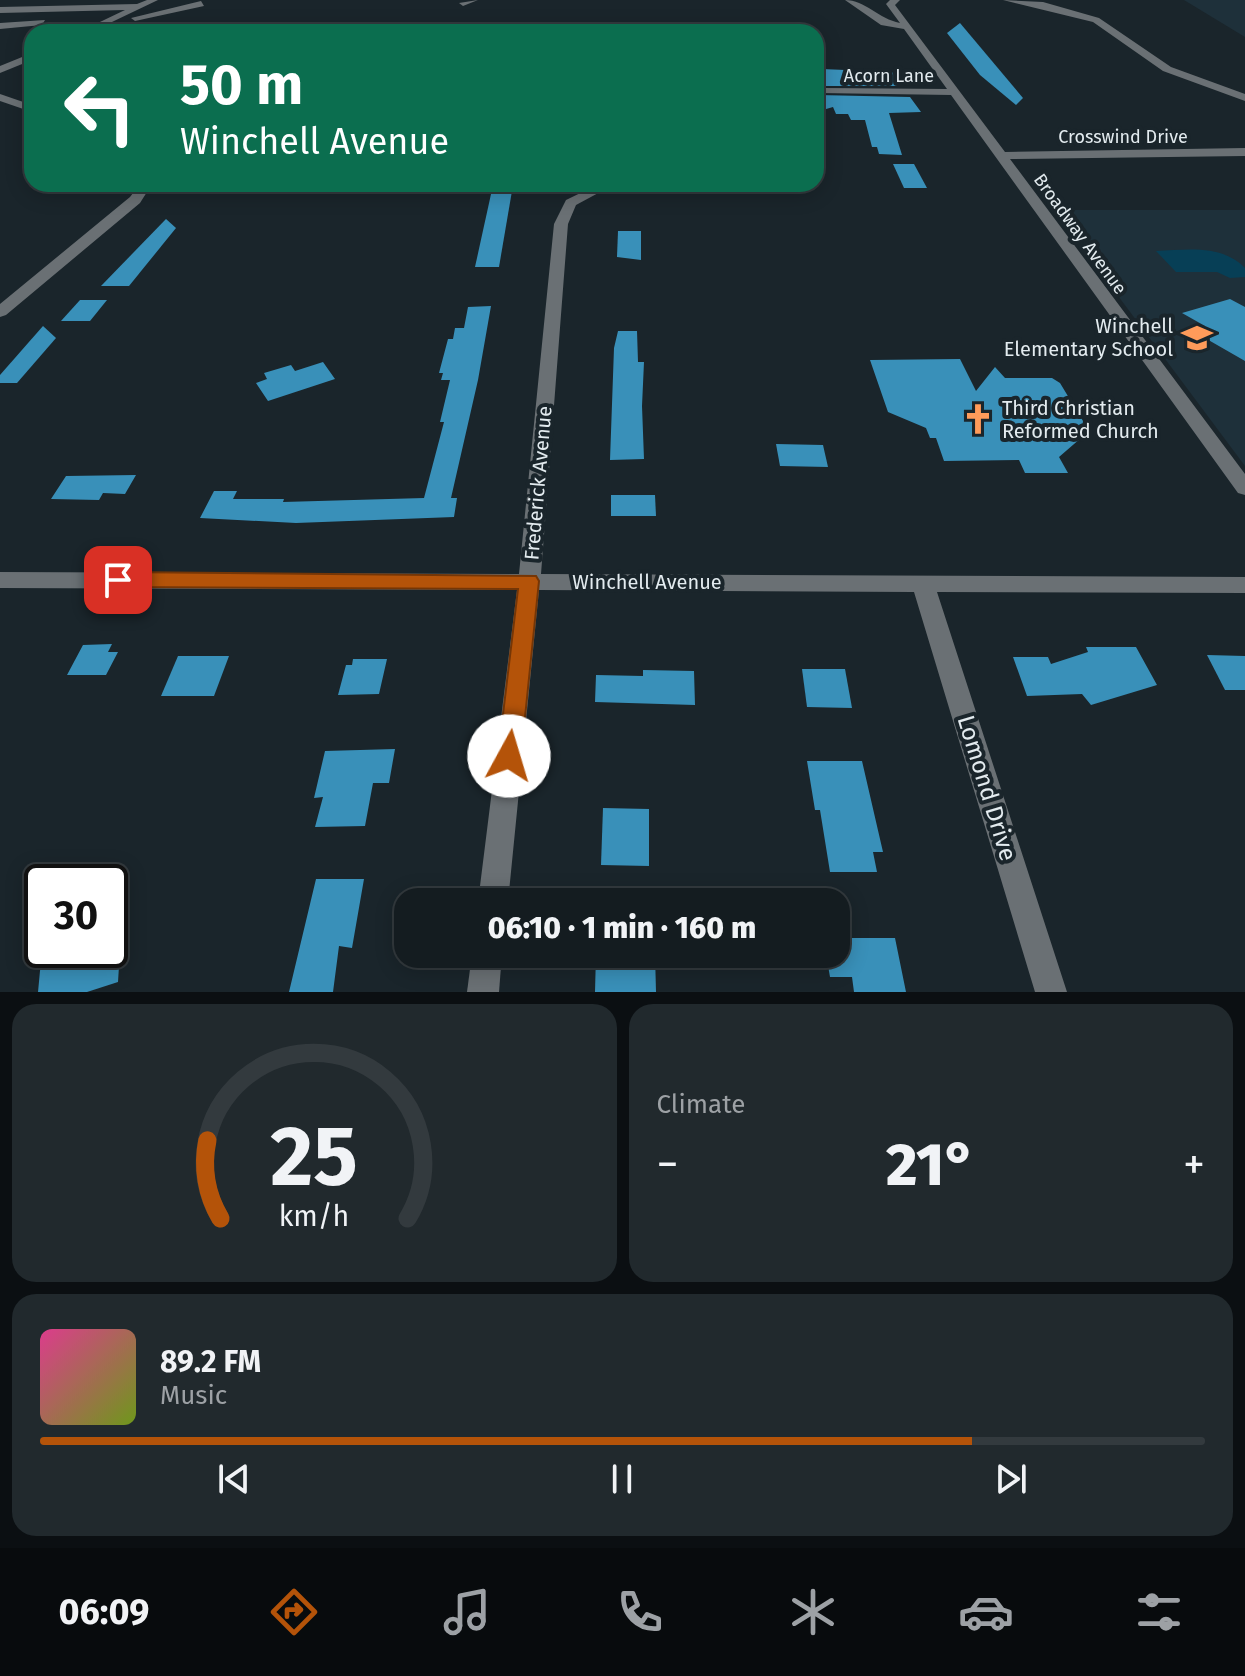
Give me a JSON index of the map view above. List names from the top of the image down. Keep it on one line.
{"streets":{"street":["Acorn Lane","Crosswind Drive","Broadway Avenue","Frederick Avenue","Winchell Avenue","Lomond Drive"]},"crossings":[["Acorn Lane","Broadway Avenue"],["Crosswind Drive","Broadway Avenue"],["Frederick Avenue","Winchell Avenue"],["Winchell Avenue","Lomond Drive"]],"places":{"school or university":["Winchell Elementary School"],"church":["Third Christian Reformed Church"]},"page":{"turn":["50 m","Winchell Avenue"],"limit":"30","trip":"06:10 · 1 min · 160 m","tile":"Climate","heat":["−","21°","+"],"song":["89.2 FM","Music"],"tabs":"06:09","gauge":["25","km/h"]}}
